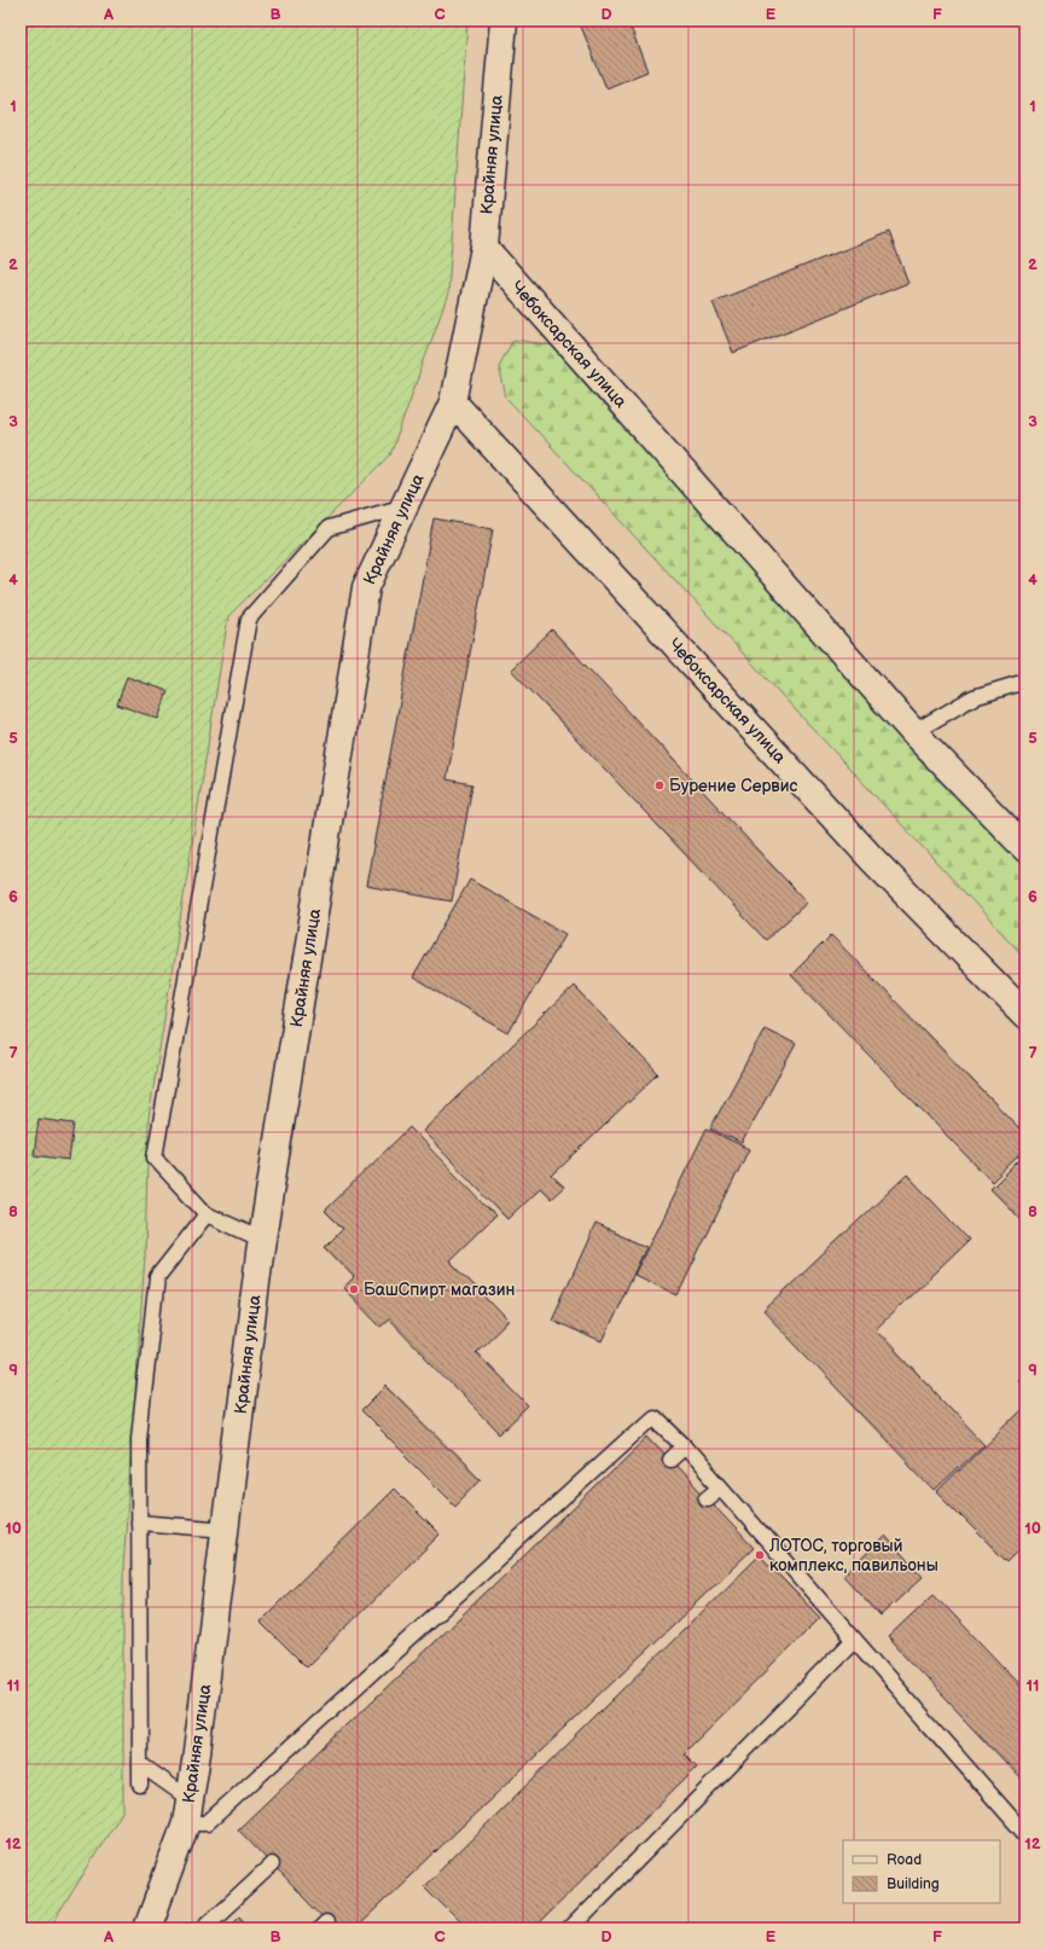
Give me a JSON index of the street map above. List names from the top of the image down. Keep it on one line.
{"streets":{"street":["Крайняя улица","Чебоксарская улица"]},"crossings":[["Крайняя улица","Чебоксарская улица"]],"places":["Бурение Сервис","БашСпирт магазин","ЛОТОС, торговый комплекс, павильоны"],"legend":["Road","Building"],"grid":{"columns":["A","B","C","D","E","F"],"rows":["1","2","3","4","5","6","7","8","9","10","11","12"]}}
